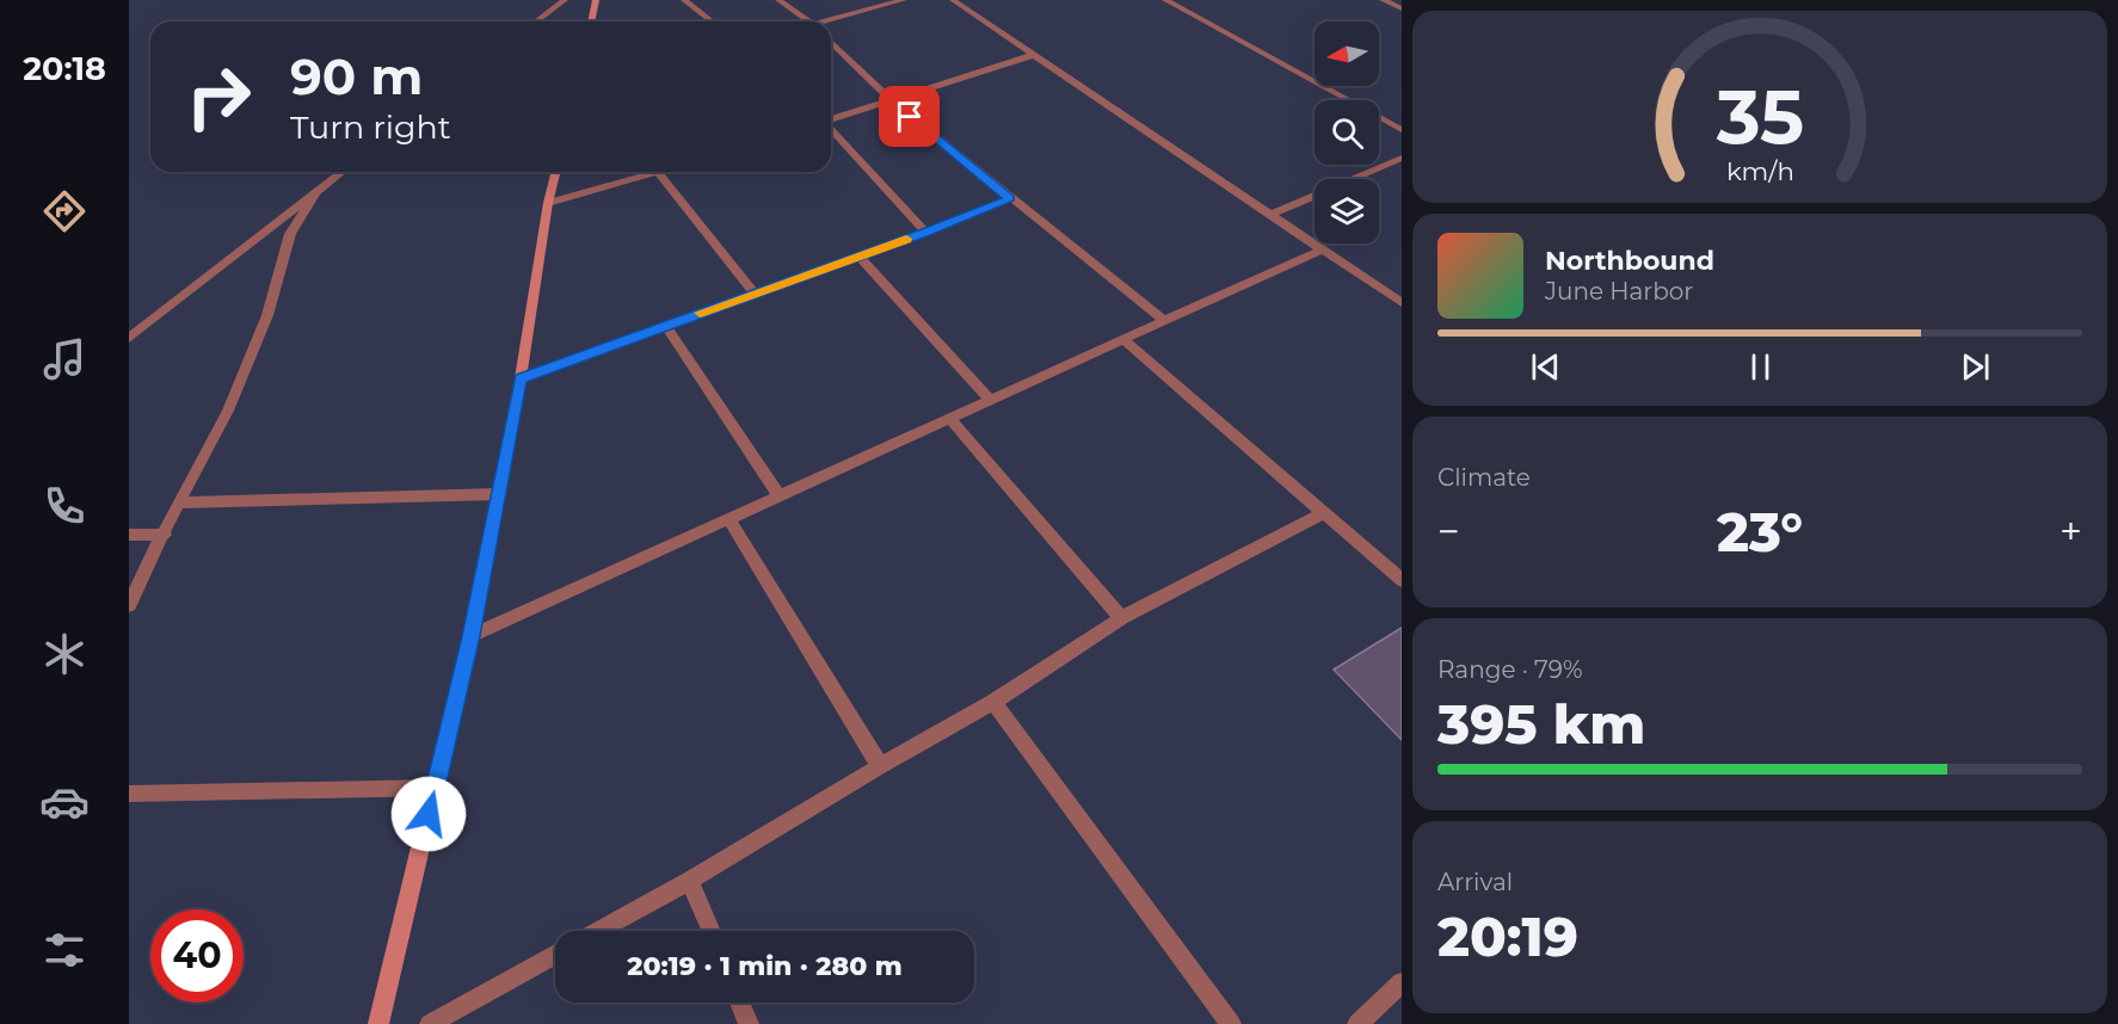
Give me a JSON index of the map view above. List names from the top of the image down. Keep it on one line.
{"north":"left","page":{"tabs":"20:18","turn":["90 m","Turn right"],"song":["Northbound","June Harbor"],"tile":["Climate",["Range · 79%","395 km"],["Arrival","20:19"]],"heat":["−","23°","+"],"limit":"40","trip":"20:19 · 1 min · 280 m","gauge":["35","km/h"]}}
